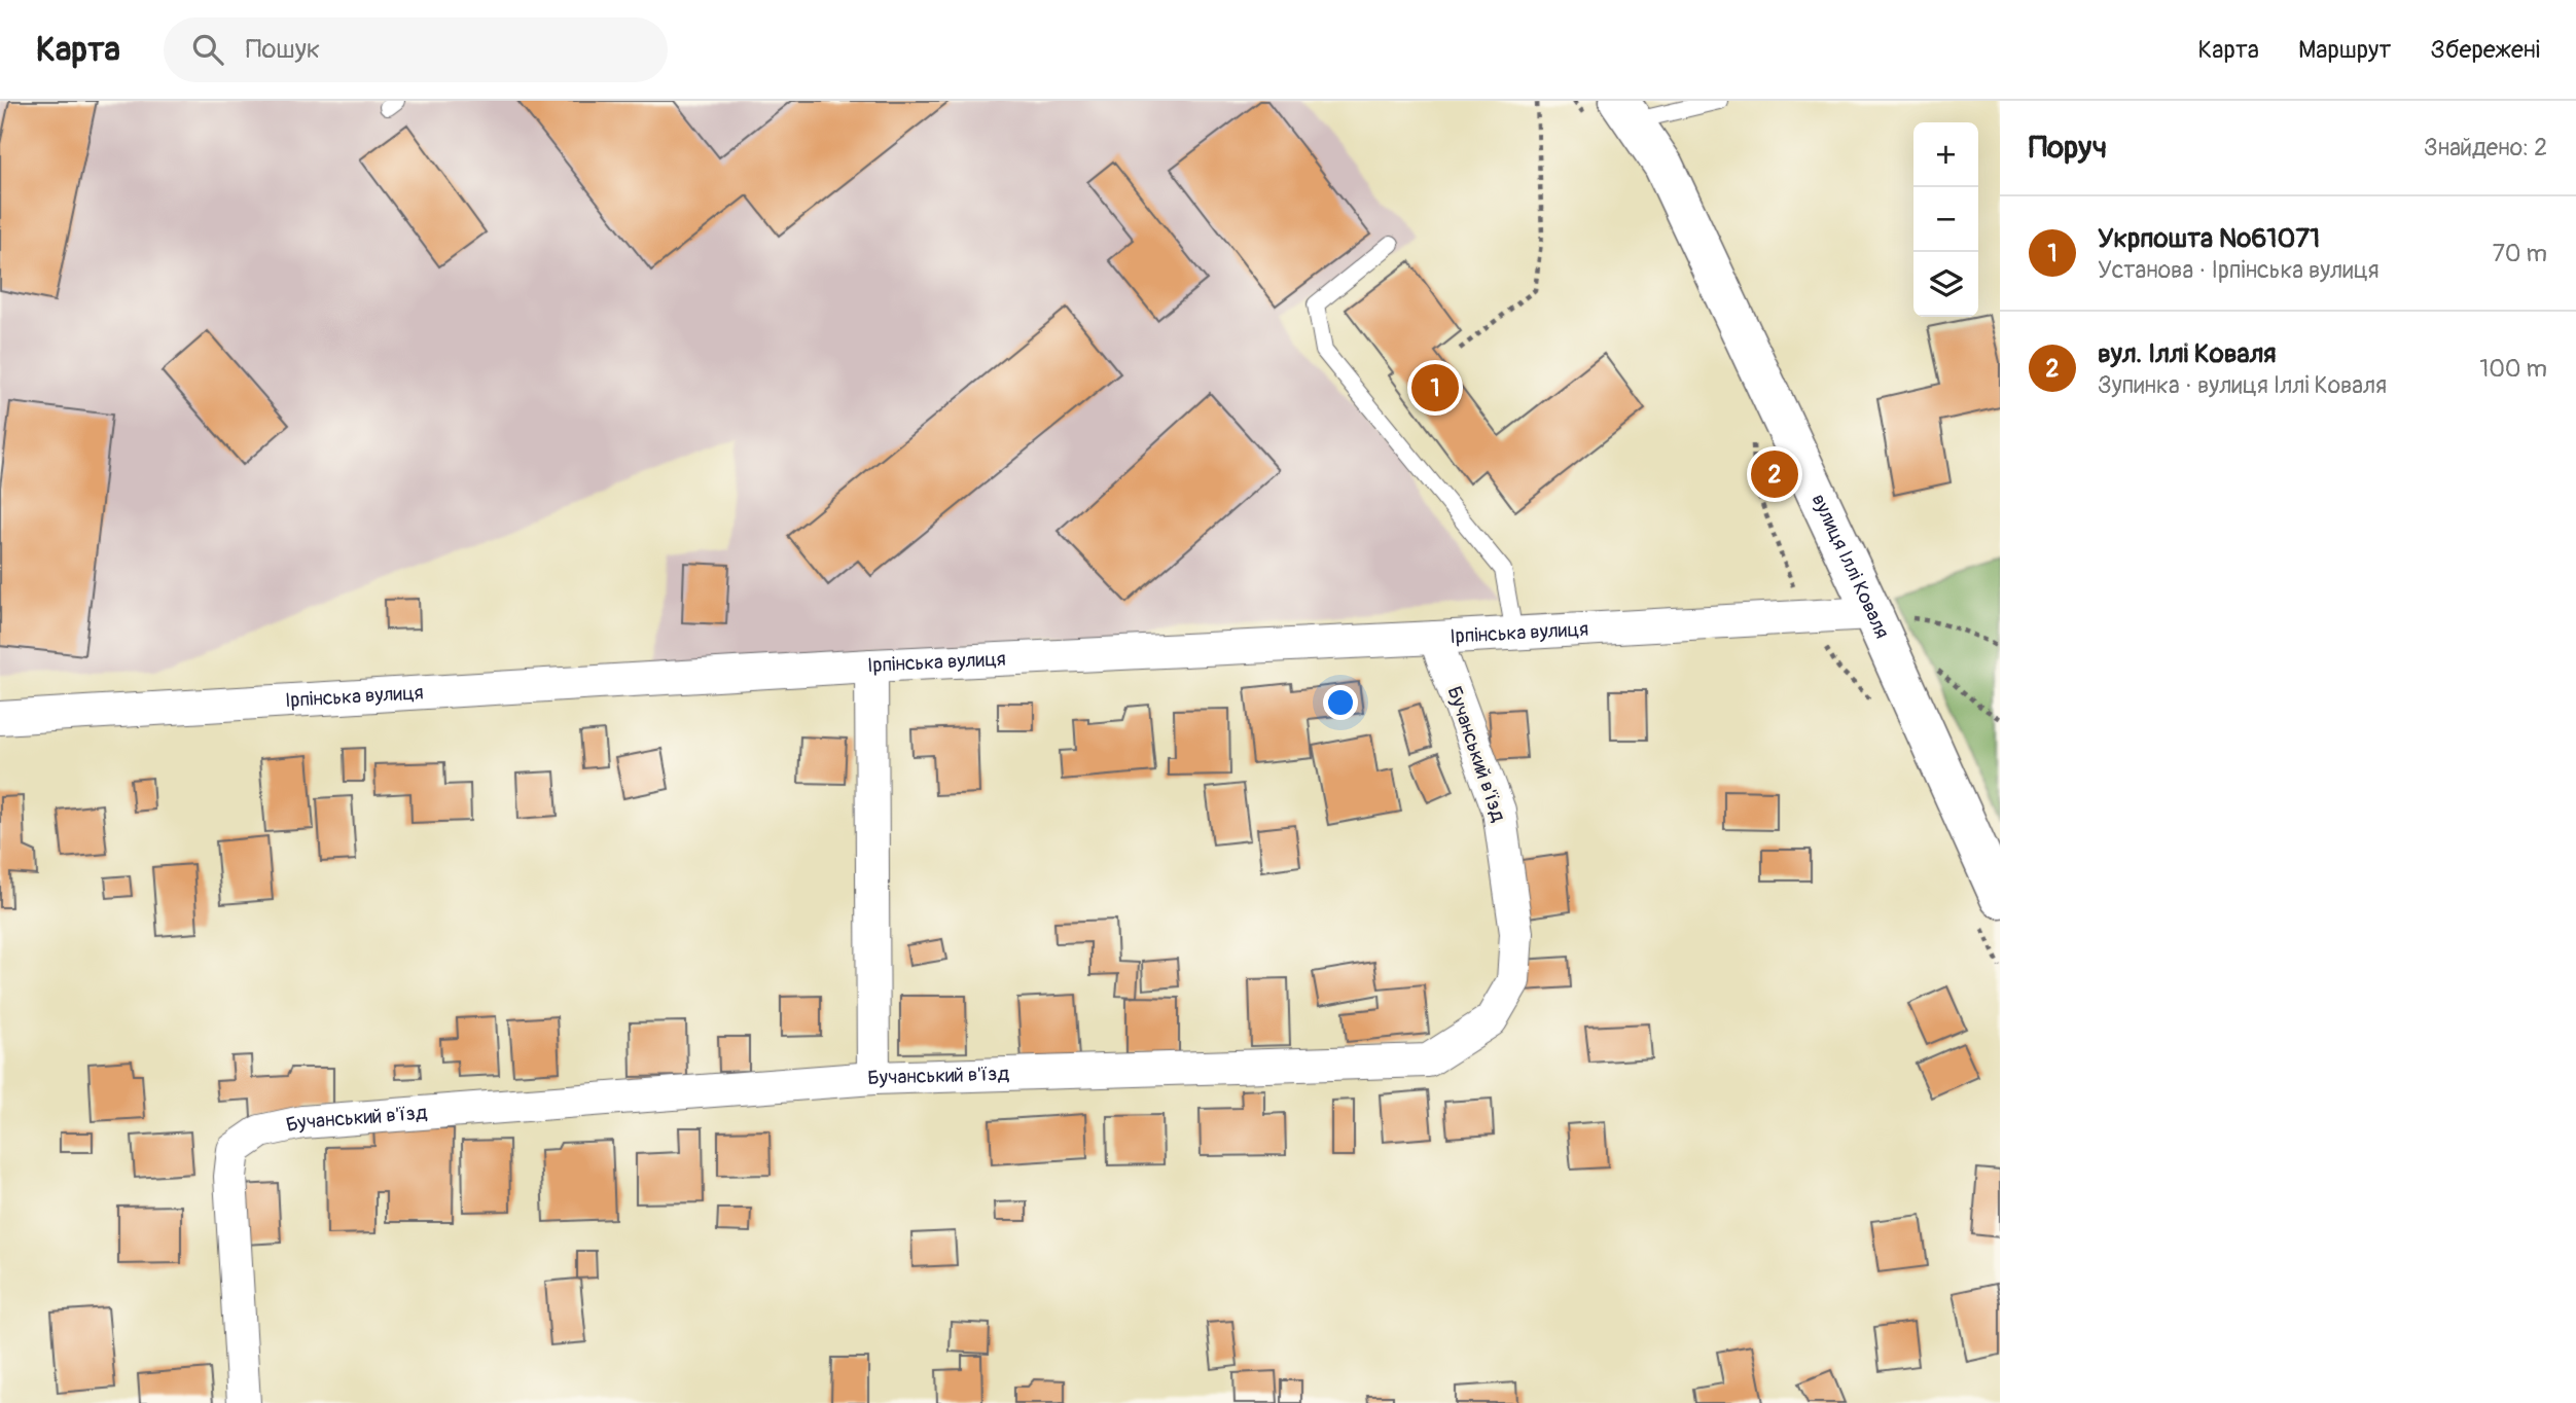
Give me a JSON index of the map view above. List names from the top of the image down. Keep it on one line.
{"streets":{"main road":["вулиця Іллі Коваля"],"street":["Ірпінська вулиця","Бучанський в'їзд"]},"crossings":[["вулиця Іллі Коваля","Ірпінська вулиця"],["Ірпінська вулиця","Бучанський в'їзд"]],"page":{"header":"Карта","search":"Пошук","nav":["Карта","Маршрут","Збережені"],"heading":["Поруч","Знайдено: 2"],"map_buttons":["+","−"],"list":[{"mark":"1","name":"Укрпошта №61071","note":"Установа · Ірпінська вулиця","value":"70 m"},{"mark":"2","name":"вул. Іллі Коваля","note":"Зупинка · вулиця Іллі Коваля","value":"100 m"}],"pins":["1","2"]}}
